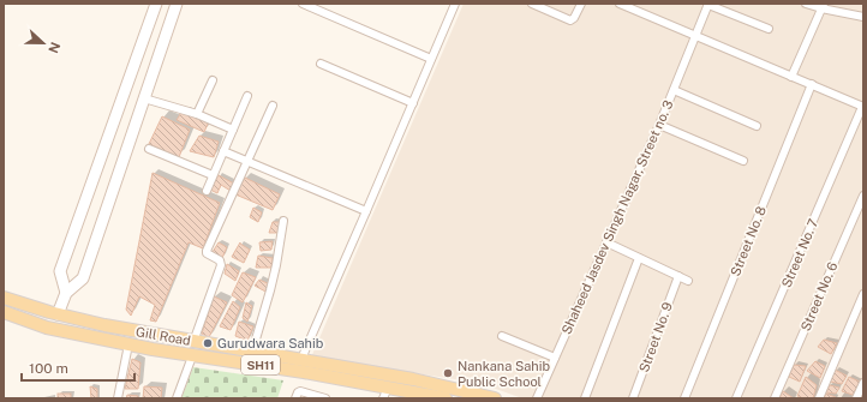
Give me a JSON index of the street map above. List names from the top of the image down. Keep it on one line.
{"streets":{"main road":["Gill Road","SH11"],"street":["Shaheed Jasdev Singh Nagar, Street no. 3","Street No. 8","Street No. 7","Street No. 6","Street No. 9"]},"places":["Gurudwara Sahib","Nankana Sahib Public School"],"scale_bar":"100 m","north":"right"}
